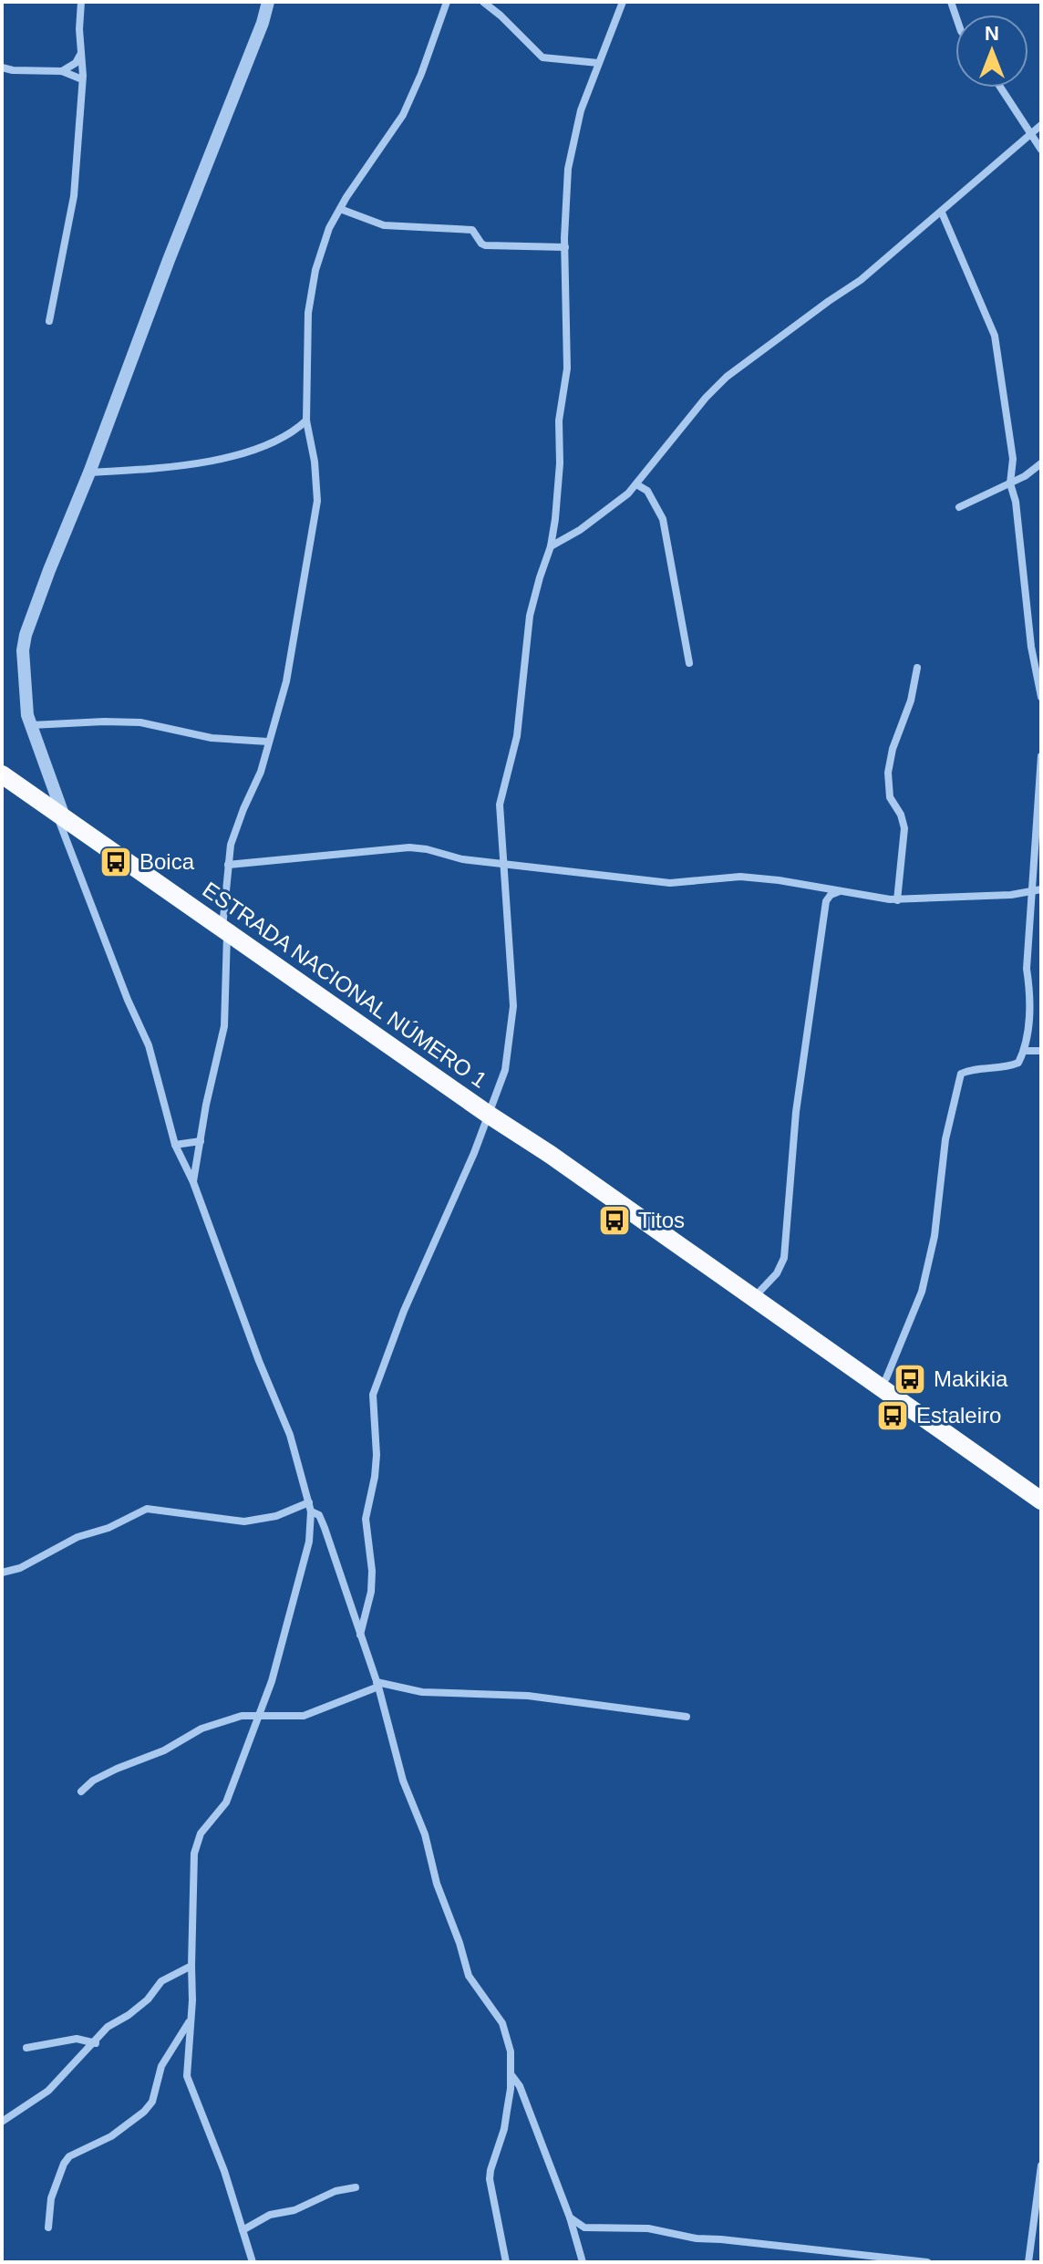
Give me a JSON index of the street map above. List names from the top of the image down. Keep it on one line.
{"streets":{"highway":["ESTRADA NACIONAL NÚMERO 1"]},"places":{"bus stop":["Boica","Titos","Makikia","Estaleiro"]},"north":"top"}
